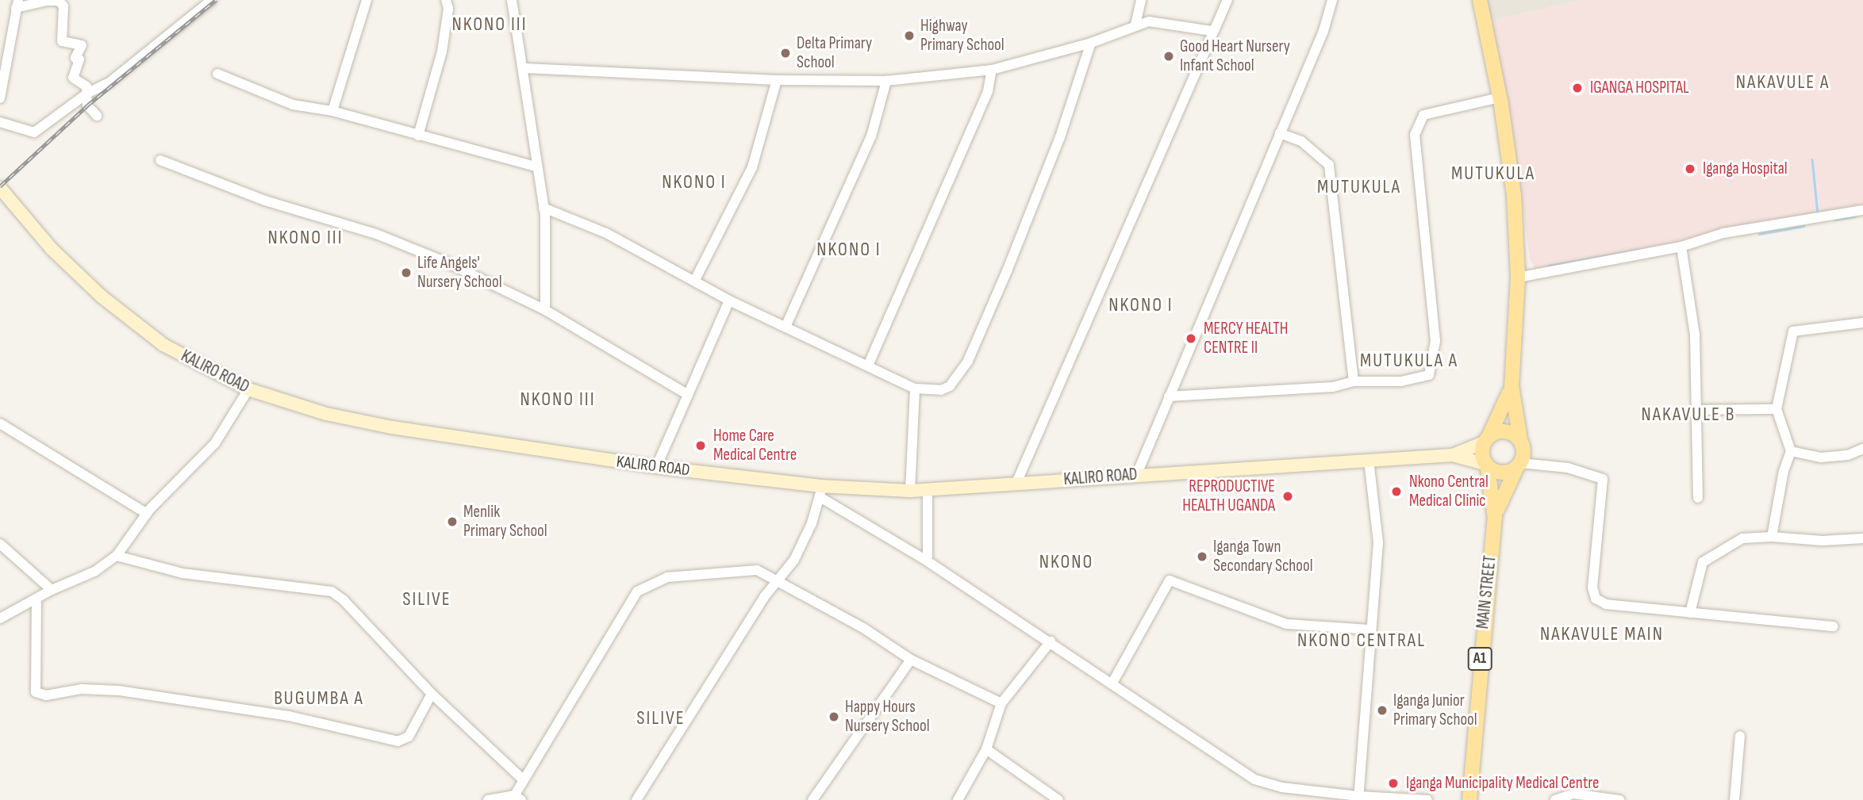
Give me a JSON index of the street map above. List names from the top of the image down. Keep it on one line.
{"streets":{"main road":["KALIRO ROAD","MAIN STREET","A1"]},"crossings":[["KALIRO ROAD","A1"],["MAIN STREET","A1"]],"districts":["NKONO III","NAKAVULE A","MUTUKULA","NKONO I","MUTUKULA","NKONO III","NKONO I","NKONO I","MUTUKULA A","NKONO III","NAKAVULE B","NKONO","SILIVE","NAKAVULE MAIN","NKONO CENTRAL","BUGUMBA A","SILIVE"],"places":["Highway Primary School","Delta Primary School","Good Heart Nursery Infant School","IGANGA HOSPITAL","Iganga Hospital","Life Angels' Nursery School","MERCY HEALTH CENTRE II","Home Care Medical Centre","Nkono Central Medical Clinic","REPRODUCTIVE HEALTH UGANDA","Menlik Primary School","Iganga Town Secondary School","Iganga Junior Primary School","Happy Hours Nursery School","Iganga Municipality Medical Centre"]}
